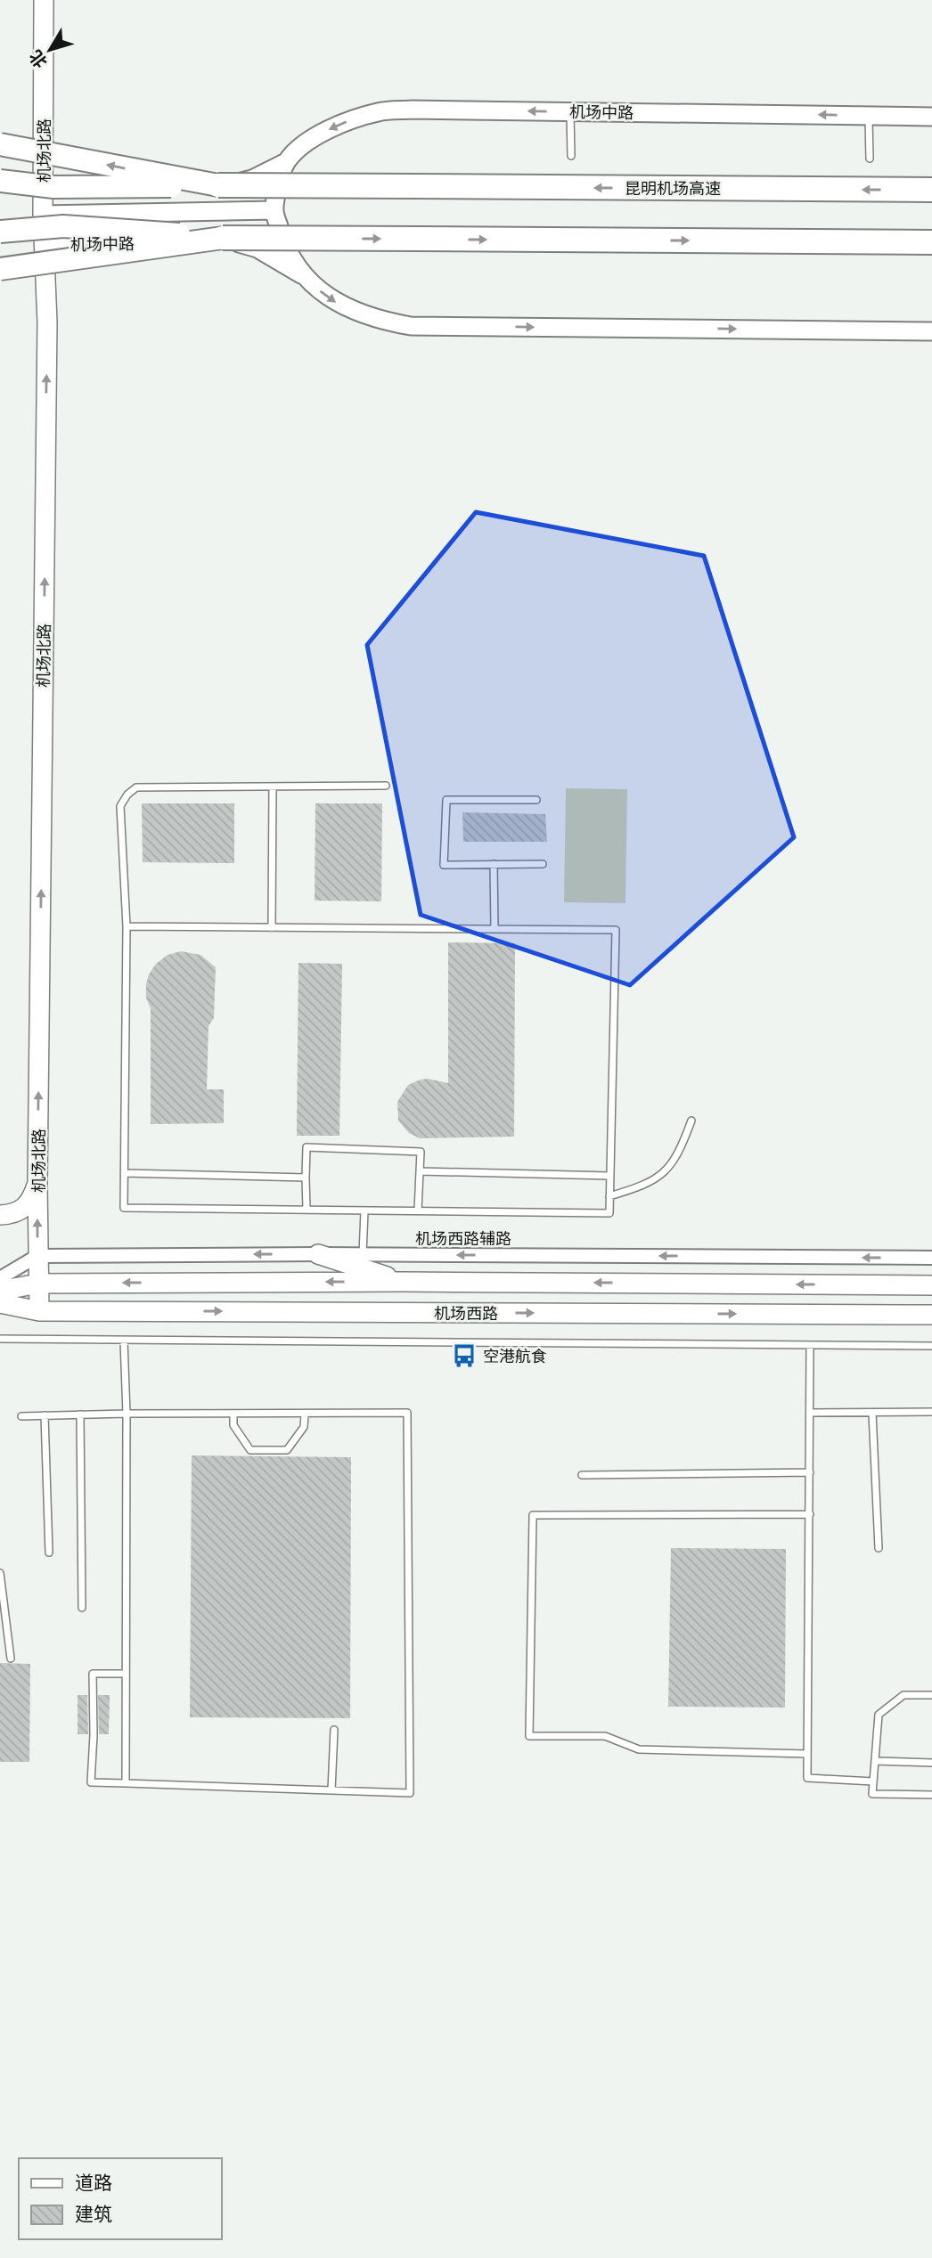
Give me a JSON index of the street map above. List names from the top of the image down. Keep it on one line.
{"streets":{"highway":["昆明机场高速"],"main road":["机场北路","机场西路"],"street":["机场中路","机场西路辅路"]},"crossings":[["机场中路","机场北路"],["机场北路","机场西路辅路"],["机场北路","机场西路"]],"one_way":["机场北路","机场西路辅路"],"places":{"bus stop":["空港航食"]},"legend":["道路","建筑"],"north":"bottom left"}
